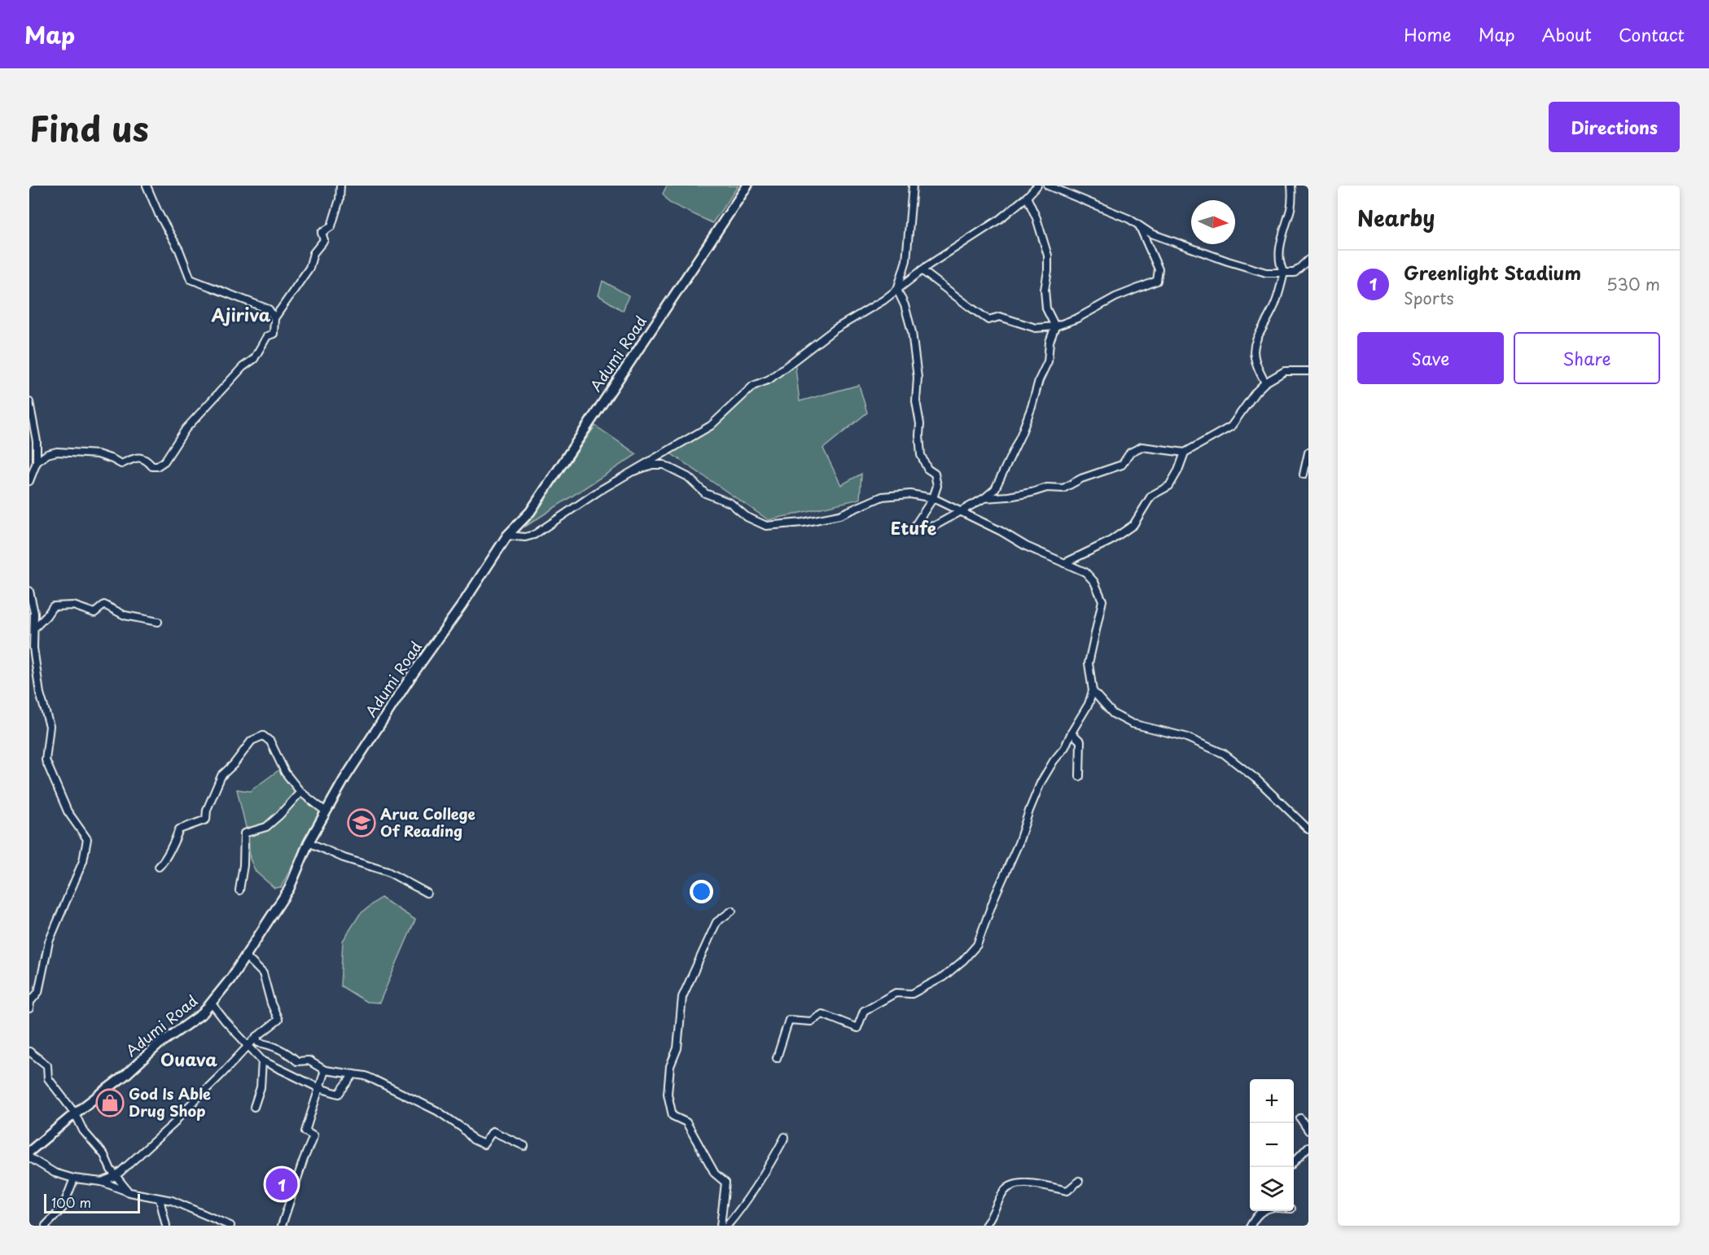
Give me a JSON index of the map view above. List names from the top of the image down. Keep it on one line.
{"streets":{"main road":["Adumi Road"]},"districts":["Ajiriva","Etufe","Ouava"],"places":{"school or university":["Arua College Of Reading"],"shop":["God Is Able Drug Shop"]},"scale_bar":"100 m","north":"right","page":{"header":"Map","nav":["Home","Map","About","Contact"],"title":"Find us","buttons":["Directions",["Save","Share"]],"heading":"Nearby","list":[{"mark":"1","name":"Greenlight Stadium","note":"Sports","value":"530 m"}],"map_buttons":["+","−"],"pins":"1","scale":"100 m"}}
